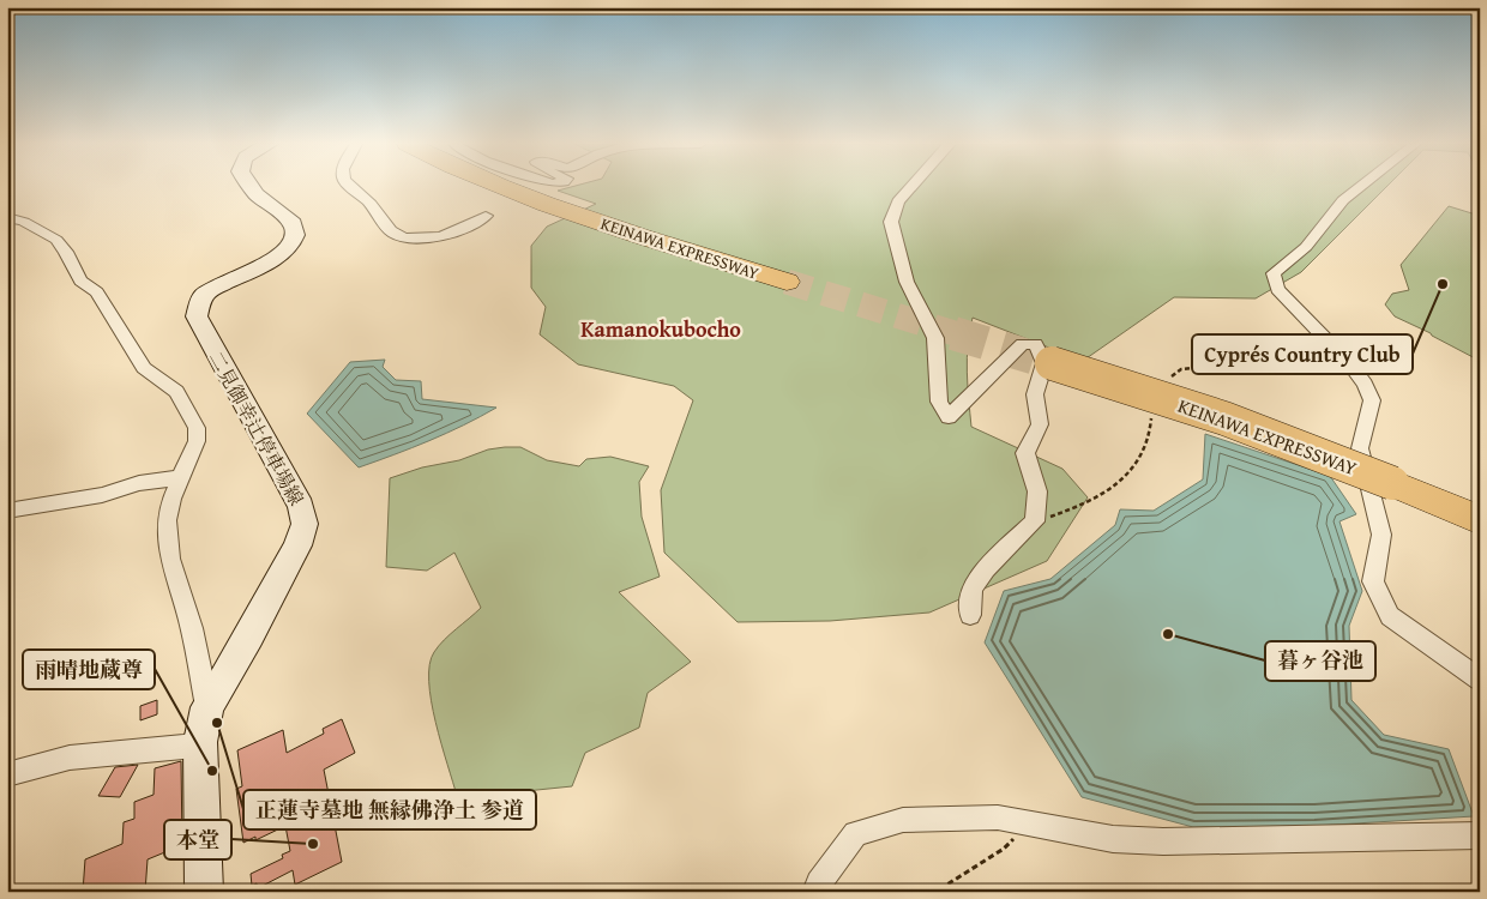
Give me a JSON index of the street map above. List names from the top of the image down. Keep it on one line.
{"streets":{"highway":["KEINAWA EXPRESSWAY"],"main road":["二見御幸辻停車場線"]},"districts":["Kamanokubocho"],"places":["Cyprés Country Club","暮ヶ谷池","正蓮寺墓地 無縁佛浄土 参道","雨晴地蔵尊","本堂"]}
